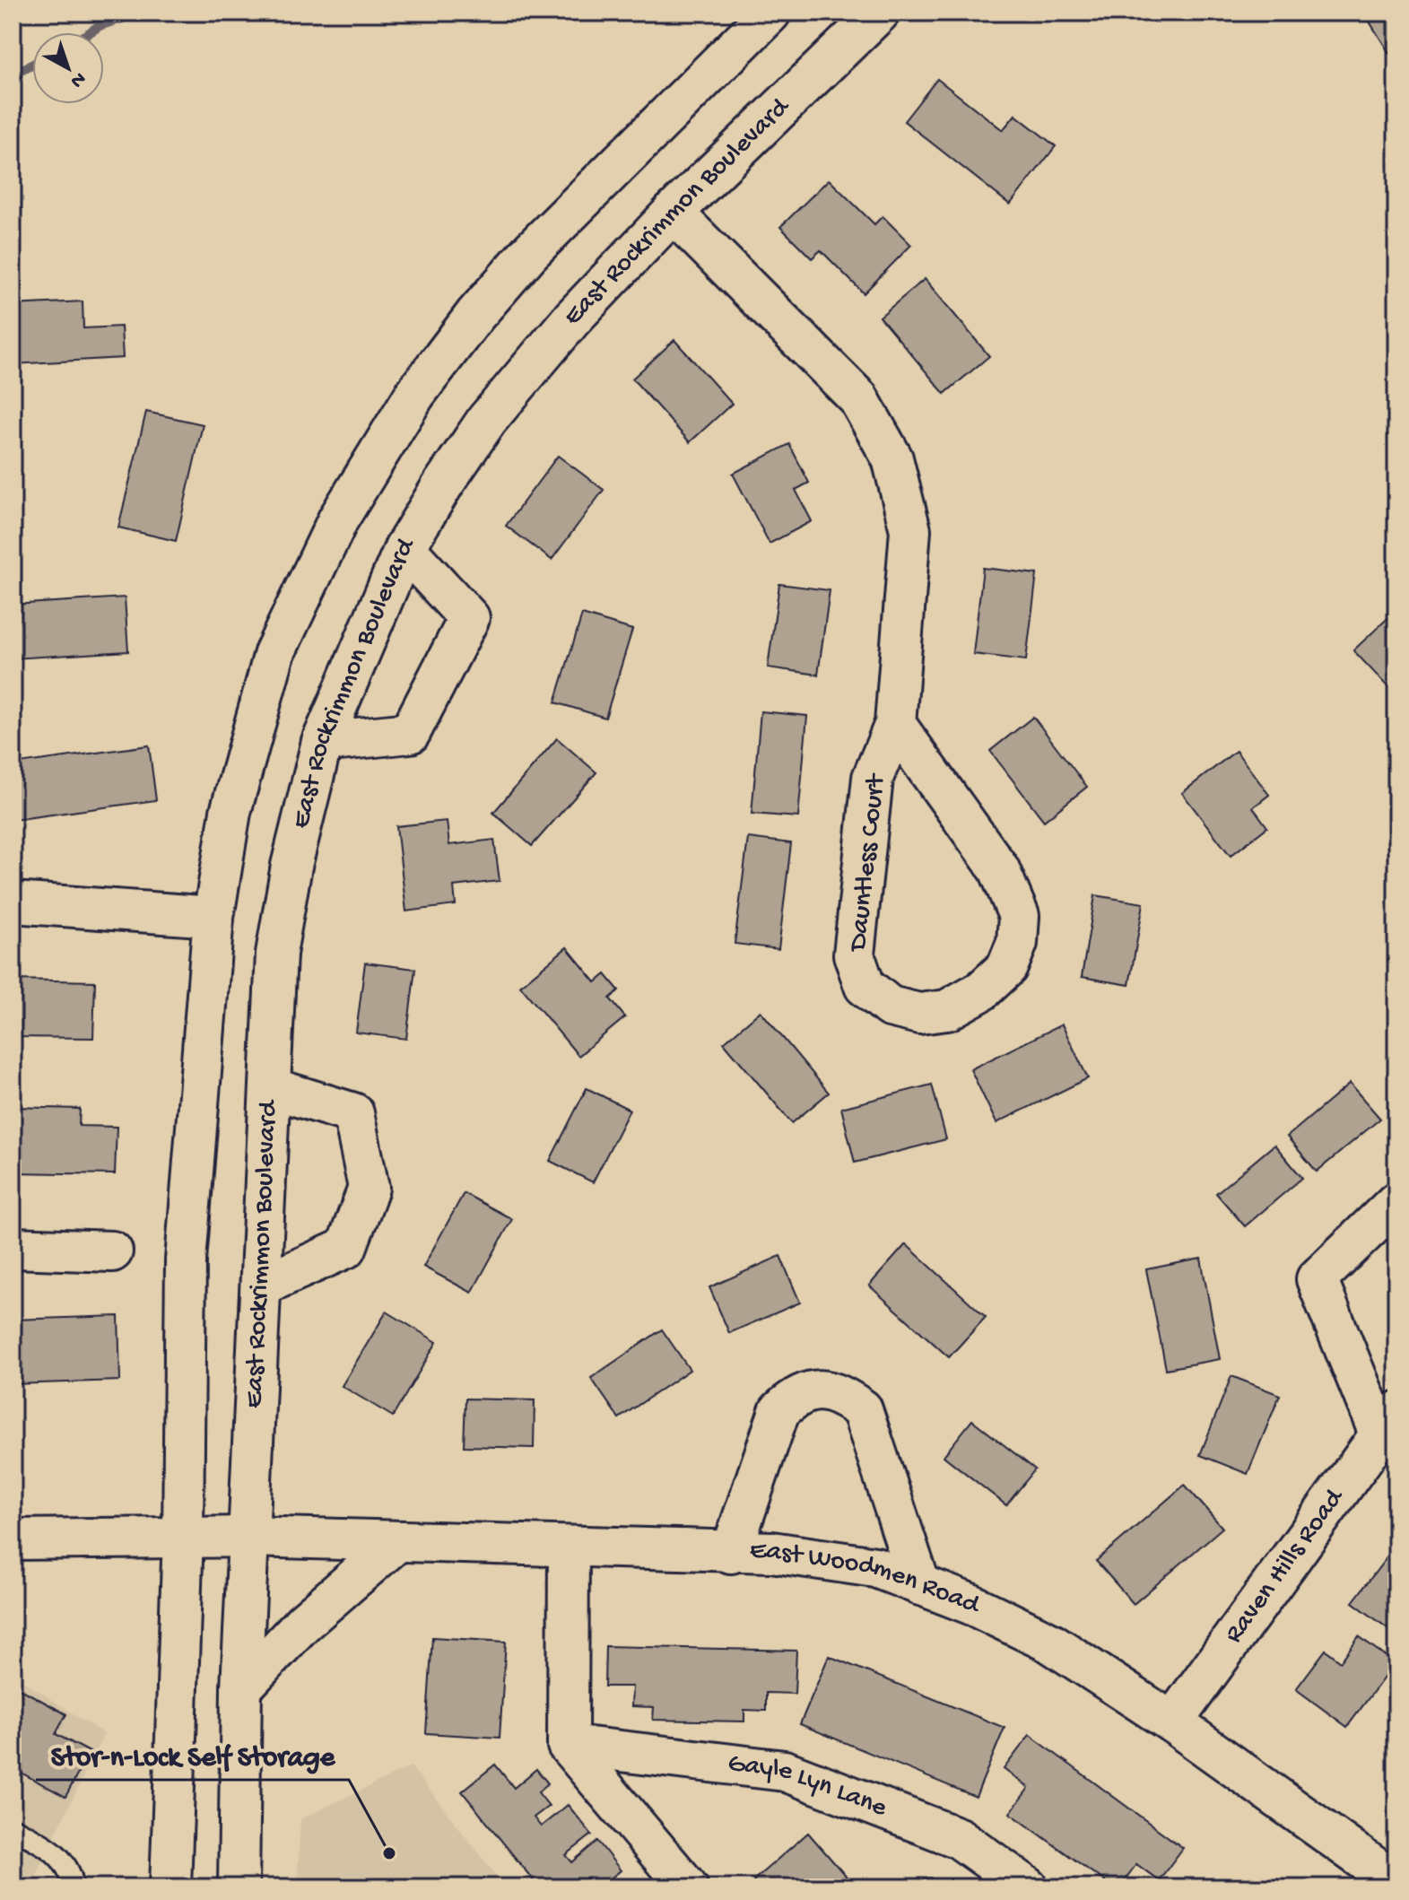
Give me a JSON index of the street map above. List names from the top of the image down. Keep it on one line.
{"streets":{"main road":["East Rockrimmon Boulevard","Dauntless Court","Raven Hills Road","East Woodmen Road","Gayle Lyn Lane"]},"crossings":[["East Rockrimmon Boulevard","Dauntless Court"],["East Rockrimmon Boulevard","East Woodmen Road"],["Raven Hills Road","East Woodmen Road"]],"places":["Stor-n-Lock Self Storage"],"north":"bottom right"}
